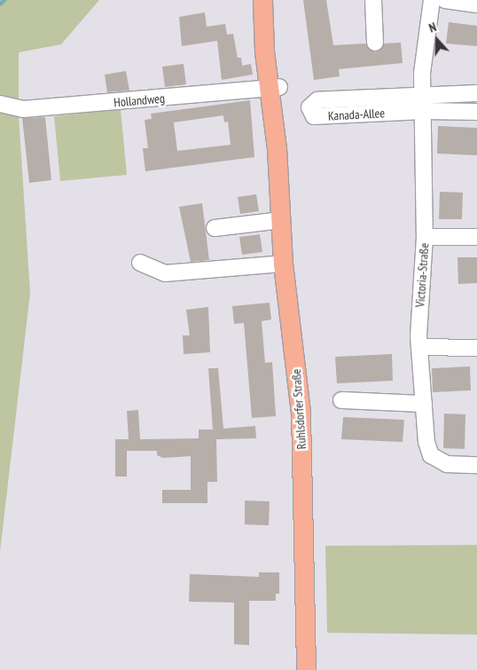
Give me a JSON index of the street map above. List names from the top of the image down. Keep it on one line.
{"streets":{"main road":["Ruhlsdorfer Straße"],"street":["Hollandweg","Kanada-Allee","Victoria-Straße"]},"crossings":[["Hollandweg","Ruhlsdorfer Straße"],["Kanada-Allee","Victoria-Straße"]],"north":"top"}
